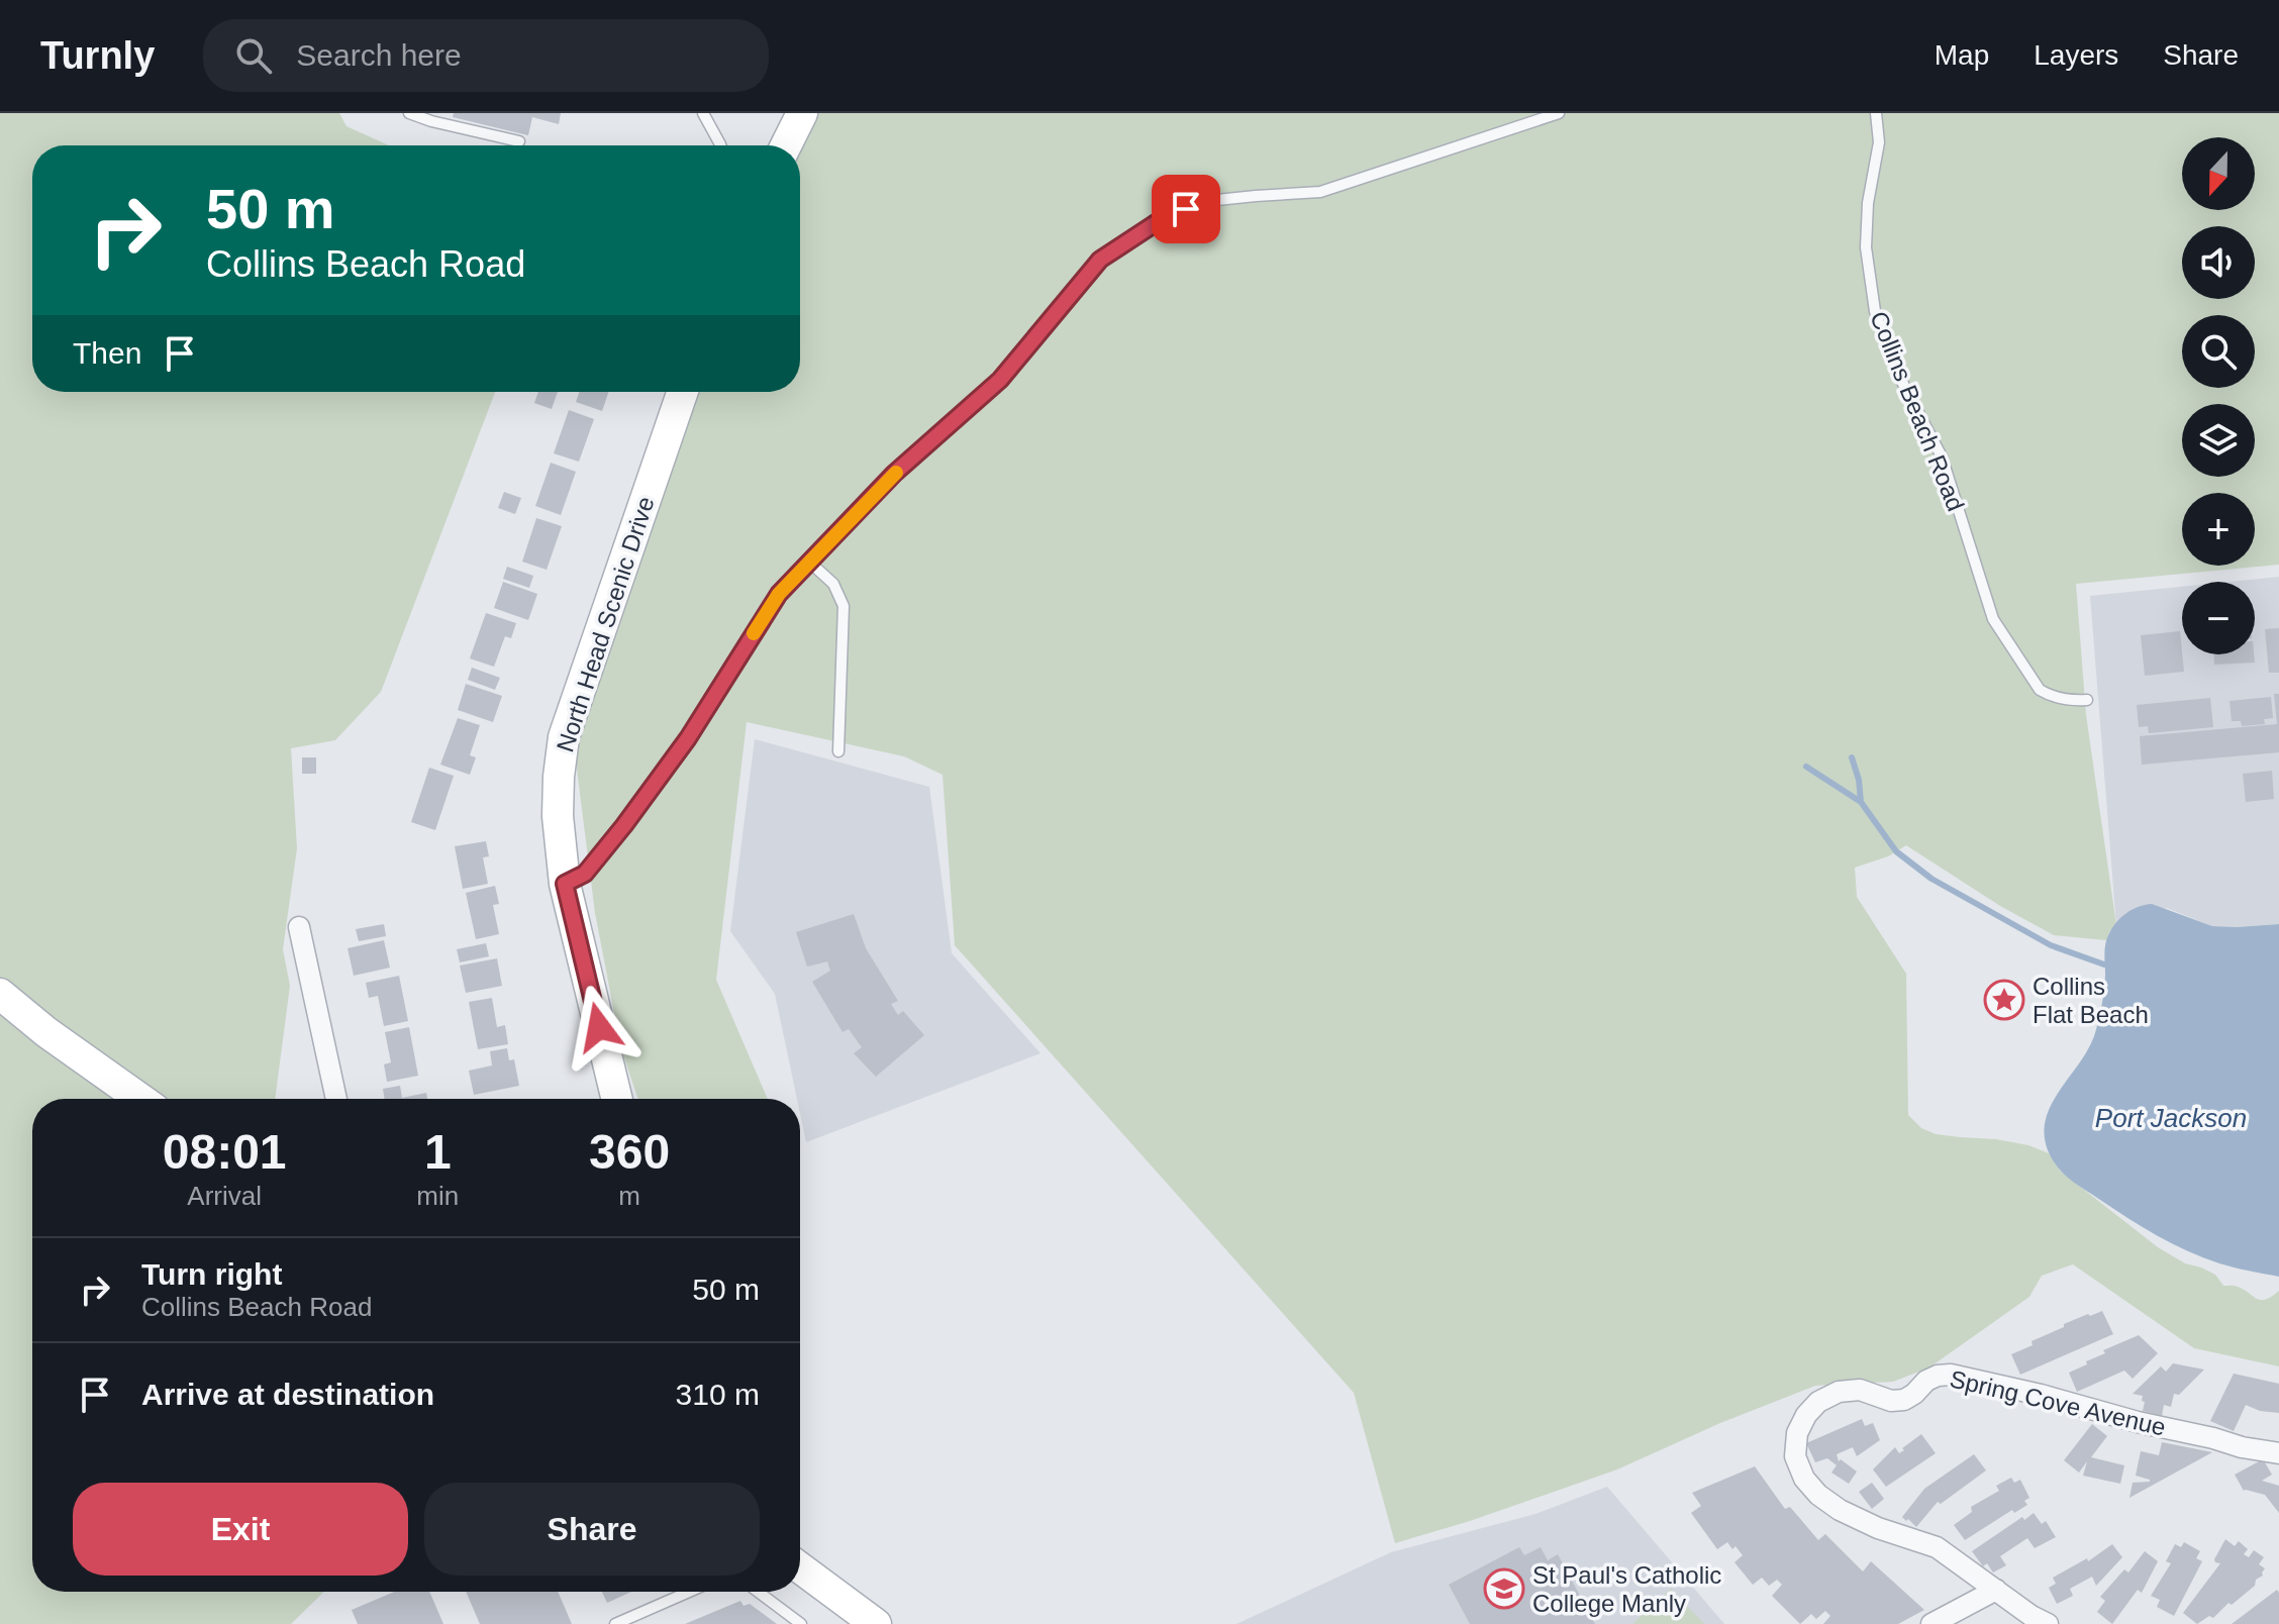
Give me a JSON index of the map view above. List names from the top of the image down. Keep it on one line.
{"streets":{"street":["North Head Scenic Drive","Spring Cove Avenue"],"lane":["Collins Beach Road"]},"water":["Port Jackson"],"places":{"place":["Collins Flat Beach"],"school or university":["St Paul's Catholic College Manly"]},"north":"bottom","page":{"header":"Turnly","search":"Search here","nav":["Map","Layers","Share"],"map_buttons":["+","−"],"turn":["50 m","Collins Beach Road"],"then":"Then","eta":["08:01","Arrival","1","min","360","m"],"list":[{"name":"Turn right","note":"Collins Beach Road","value":"50 m"},{"name":"Arrive at destination","value":"310 m"}],"buttons":["Exit","Share"]}}
